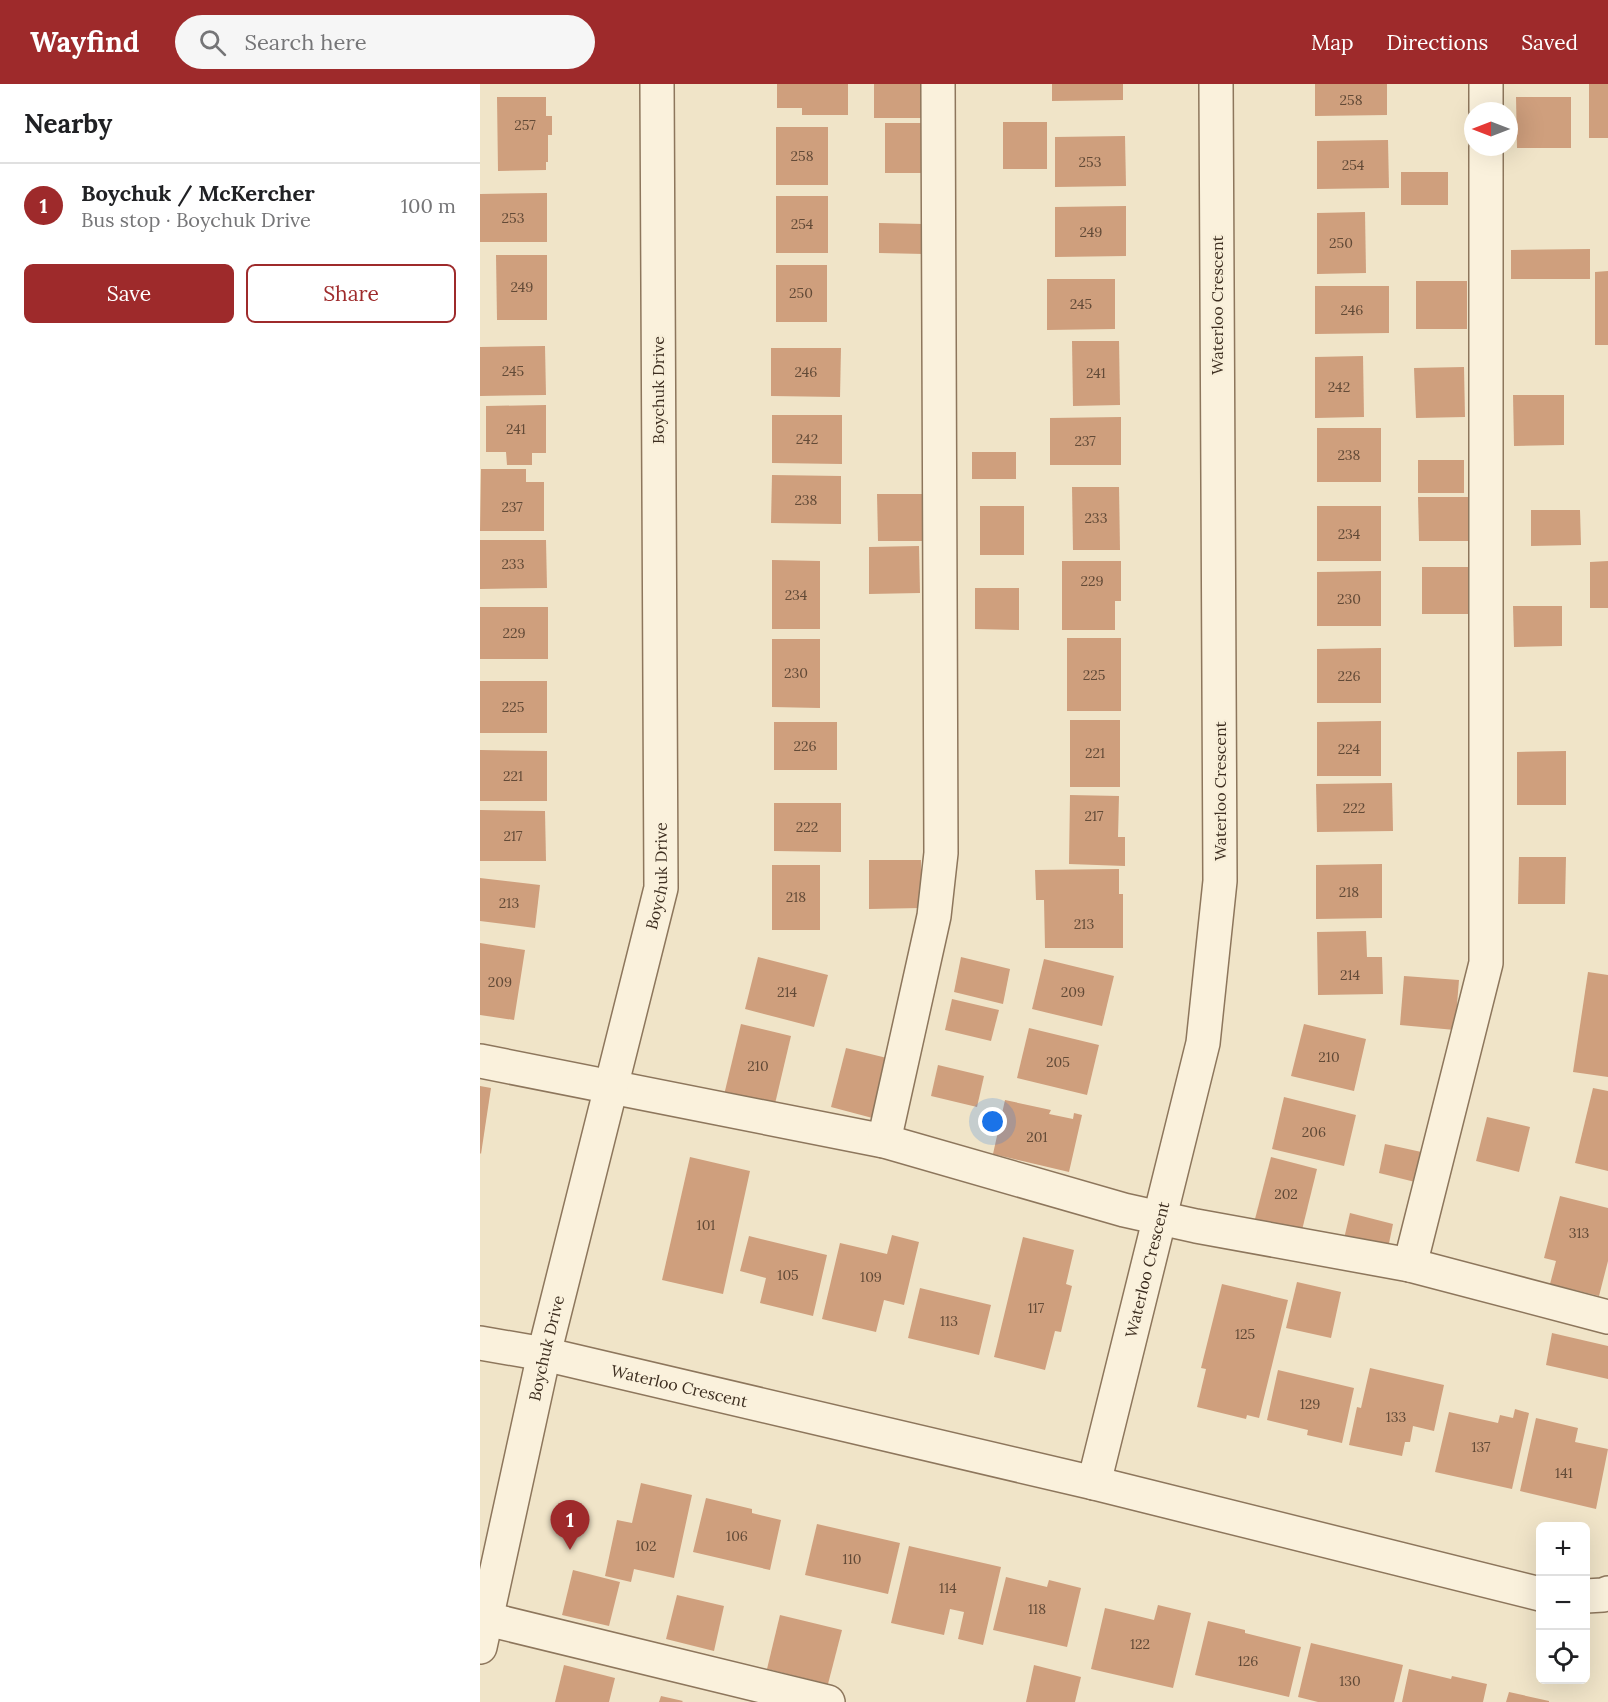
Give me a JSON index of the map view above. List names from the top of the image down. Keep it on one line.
{"streets":{"street":["Waterloo Crescent","Boychuk Drive"]},"crossings":[["Waterloo Crescent","Boychuk Drive"]],"house_numbers":["258","257","258","253","254","253","254","249","250","249","250","245","246","245","246","241","242","241","242","237","238","238","237","233","234","233","229","234","230","229","230","225","226","225","226","224","221","221","222","217","222","217","218","218","213","213","214","209","214","209","210","205","210","206","201","202","101","313","105","109","117","113","125","129","133","137","141","106","102","110","114","118","122","126","130"],"north":"left","page":{"header":"Wayfind","search":"Search here","nav":["Map","Directions","Saved"],"heading":"Nearby","list":[{"mark":"1","name":"Boychuk / McKercher","note":"Bus stop · Boychuk Drive","value":"100 m"}],"buttons":["Save","Share"],"pins":"1","map_buttons":["+","−"]}}
